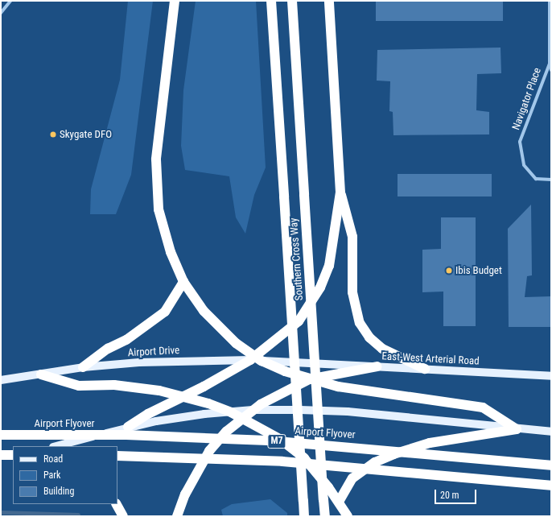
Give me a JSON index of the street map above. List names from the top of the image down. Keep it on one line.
{"streets":{"highway":["Southern Cross Way","Airport Flyover","M7"],"main road":["Airport Drive","East-West Arterial Road"],"street":["Navigator Place"]},"crossings":[["Airport Drive","East-West Arterial Road"]],"places":["Skygate DFO","Ibis Budget"],"legend":["Road","Park","Building"],"scale_bar":"20 m"}
